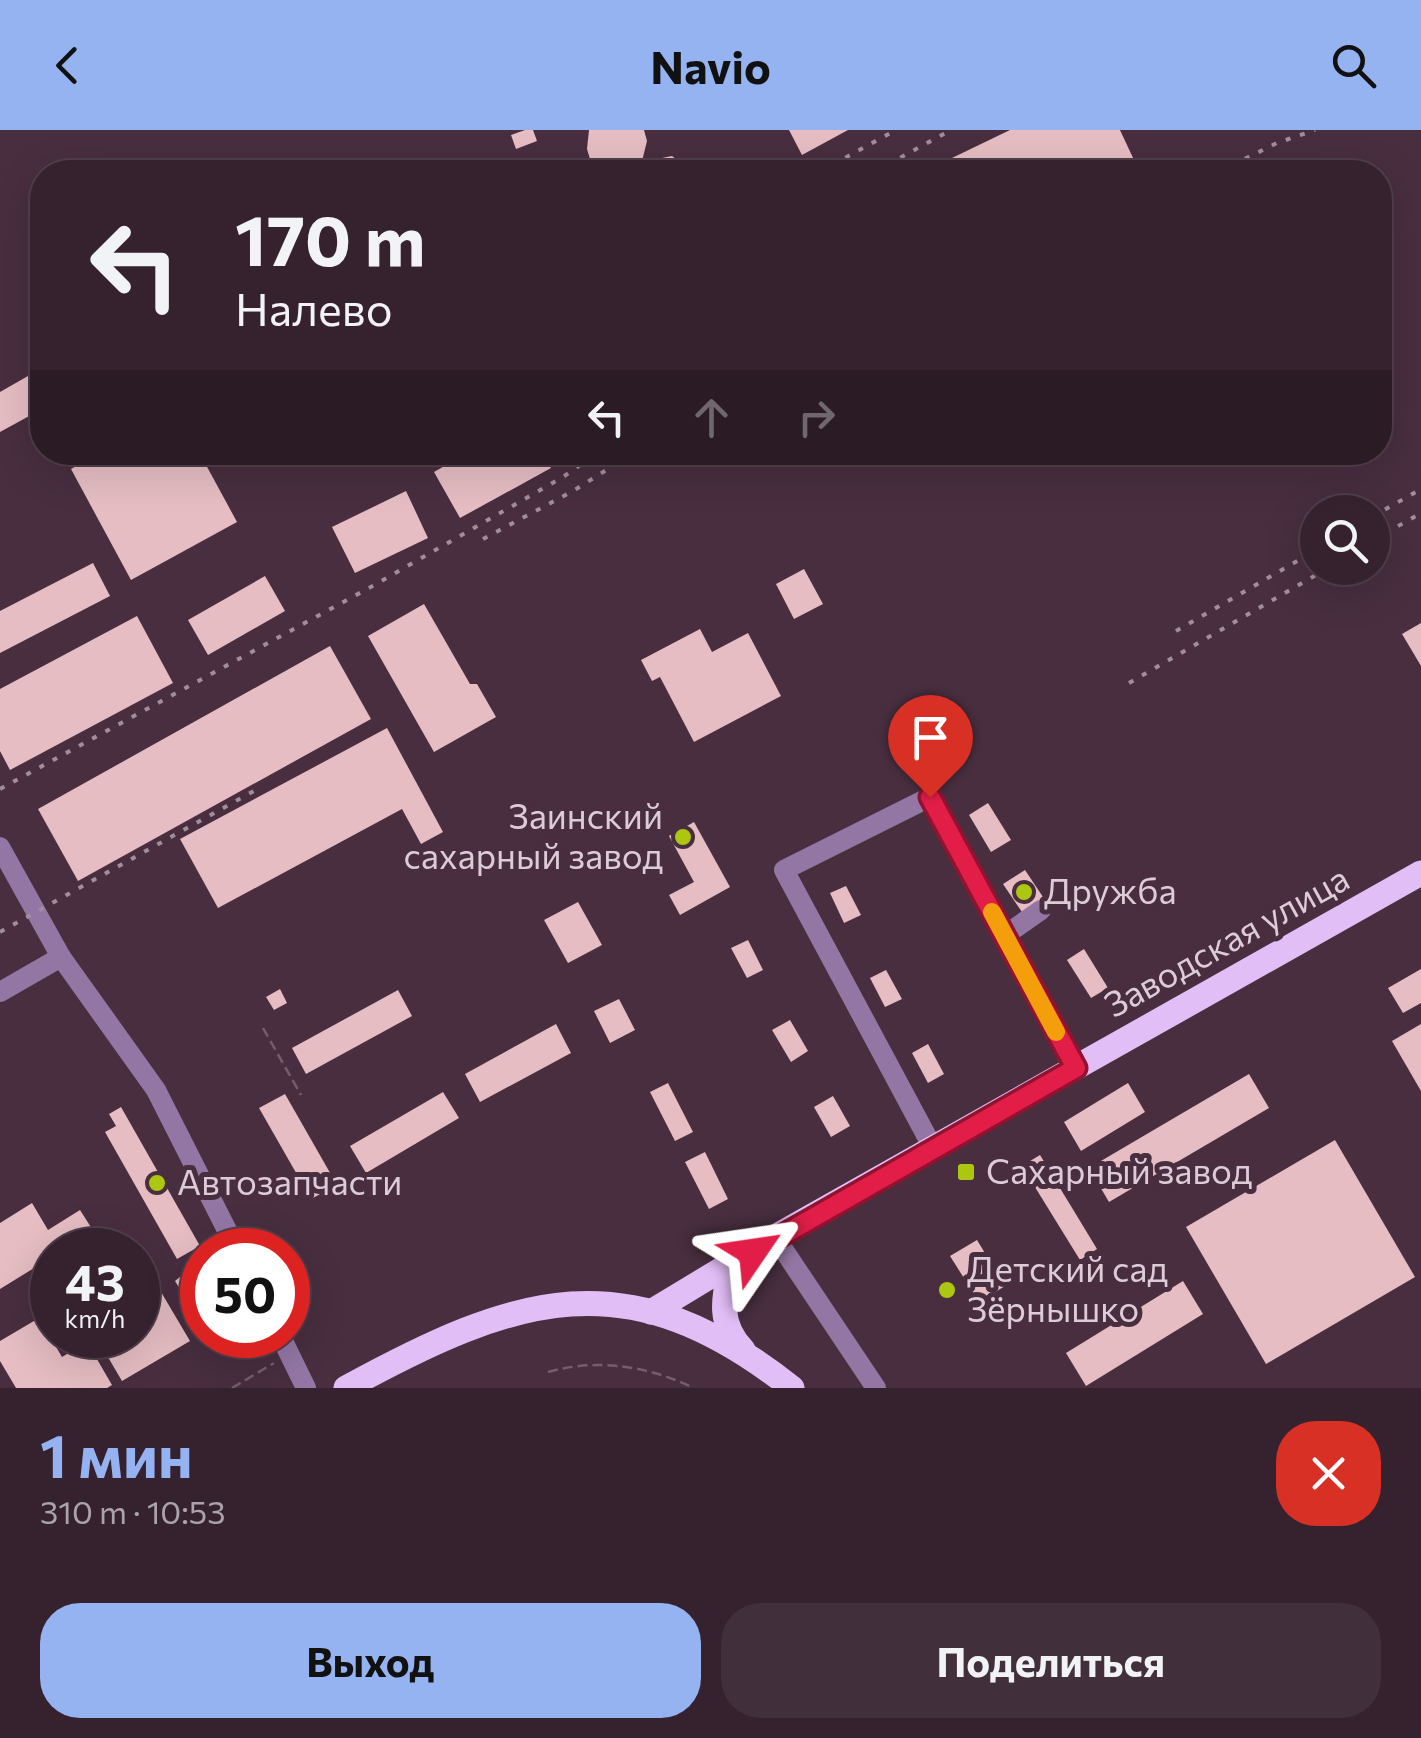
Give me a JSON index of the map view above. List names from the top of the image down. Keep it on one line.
{"streets":{"main road":["Заводская улица"]},"places":{"other":["Заинский сахарный завод","Дружба","Автозапчасти","Детский сад Зёрнышко"],"transit":["Сахарный завод"]},"page":{"header":"Navio","turn":["170 m","Налево"],"speed":"43 km/h","limit":"50","heading":["1 мин","310 m · 10:53"],"buttons":["Выход","Поделиться"]}}
